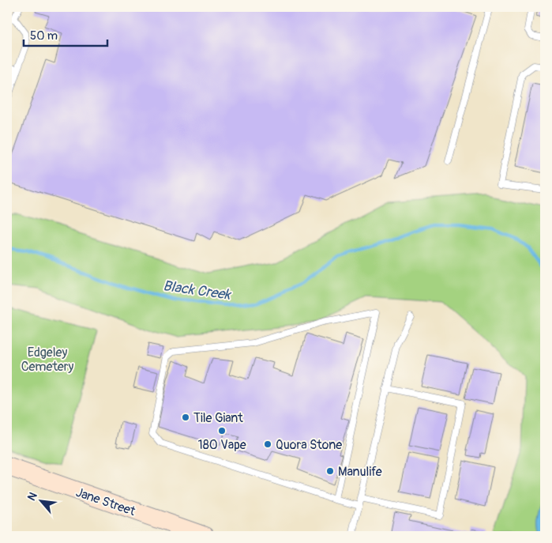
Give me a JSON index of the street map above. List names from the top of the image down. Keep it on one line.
{"streets":{"main road":["Jane Street"]},"water":["Black Creek"],"parks":["Edgeley Cemetery"],"places":["Tile Giant","180 Vape","Quora Stone","Manulife"],"scale_bar":"50 m","north":"top left"}
